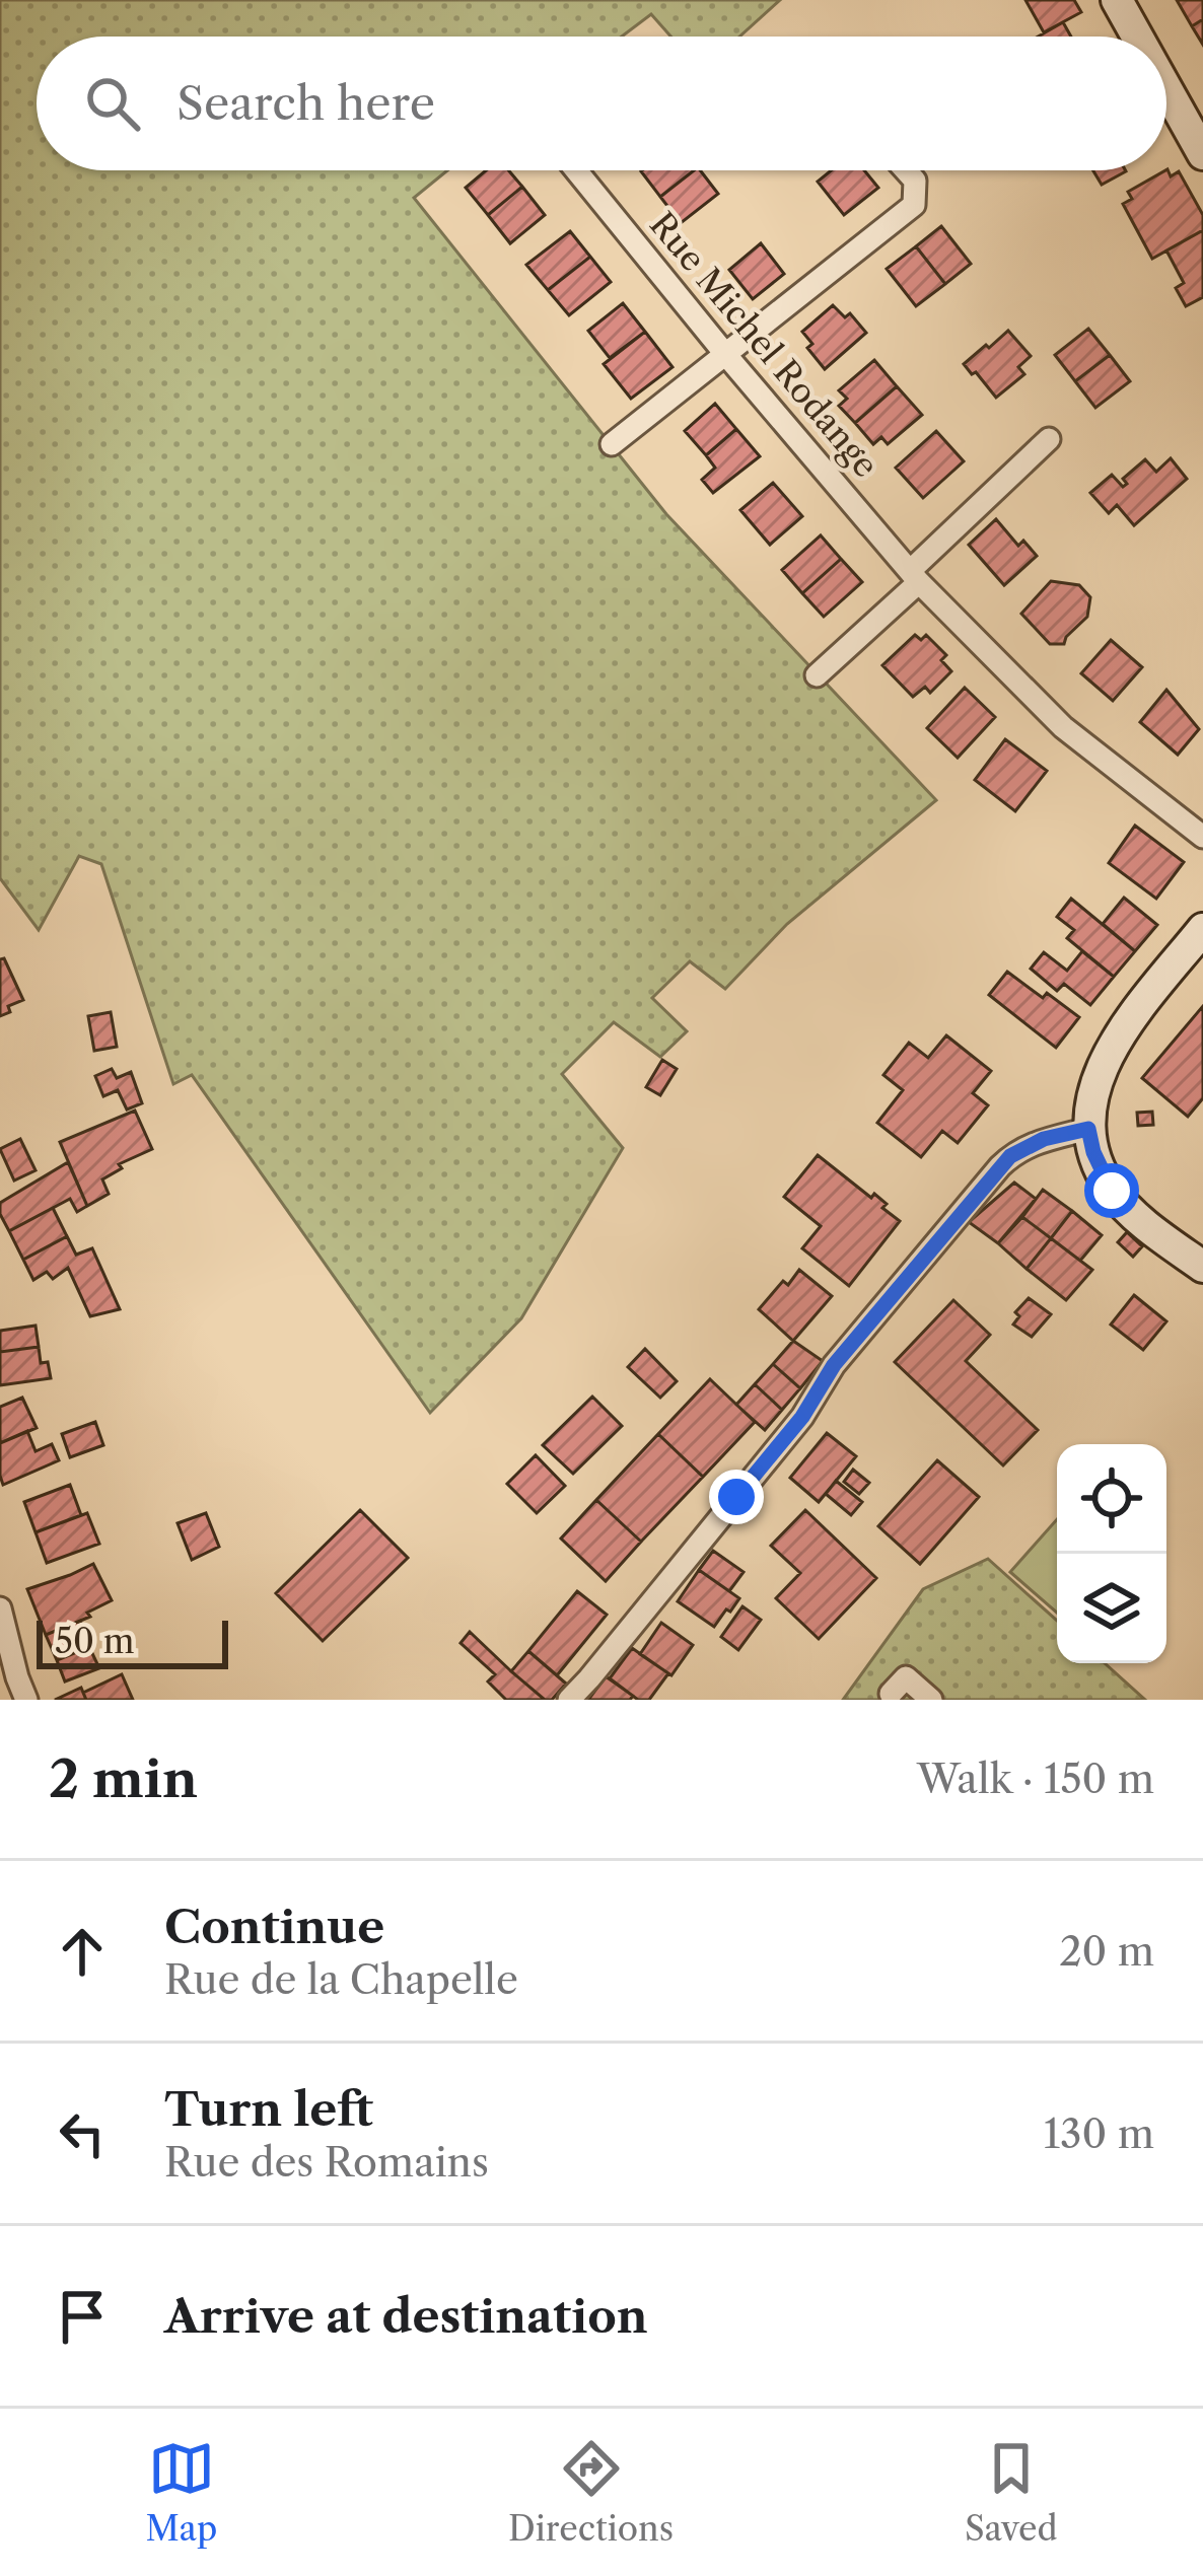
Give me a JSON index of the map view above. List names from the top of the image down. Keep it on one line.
{"streets":{"street":["Rue Michel Rodange"]},"scale_bar":"50 m","page":{"search":"Search here","scale":"50 m","heading":["2 min","Walk · 150 m"],"list":[["Continue","Rue de la Chapelle","20 m"],["Turn left","Rue des Romains","130 m"],"Arrive at destination"],"nav":["Map","Directions","Saved"]}}
